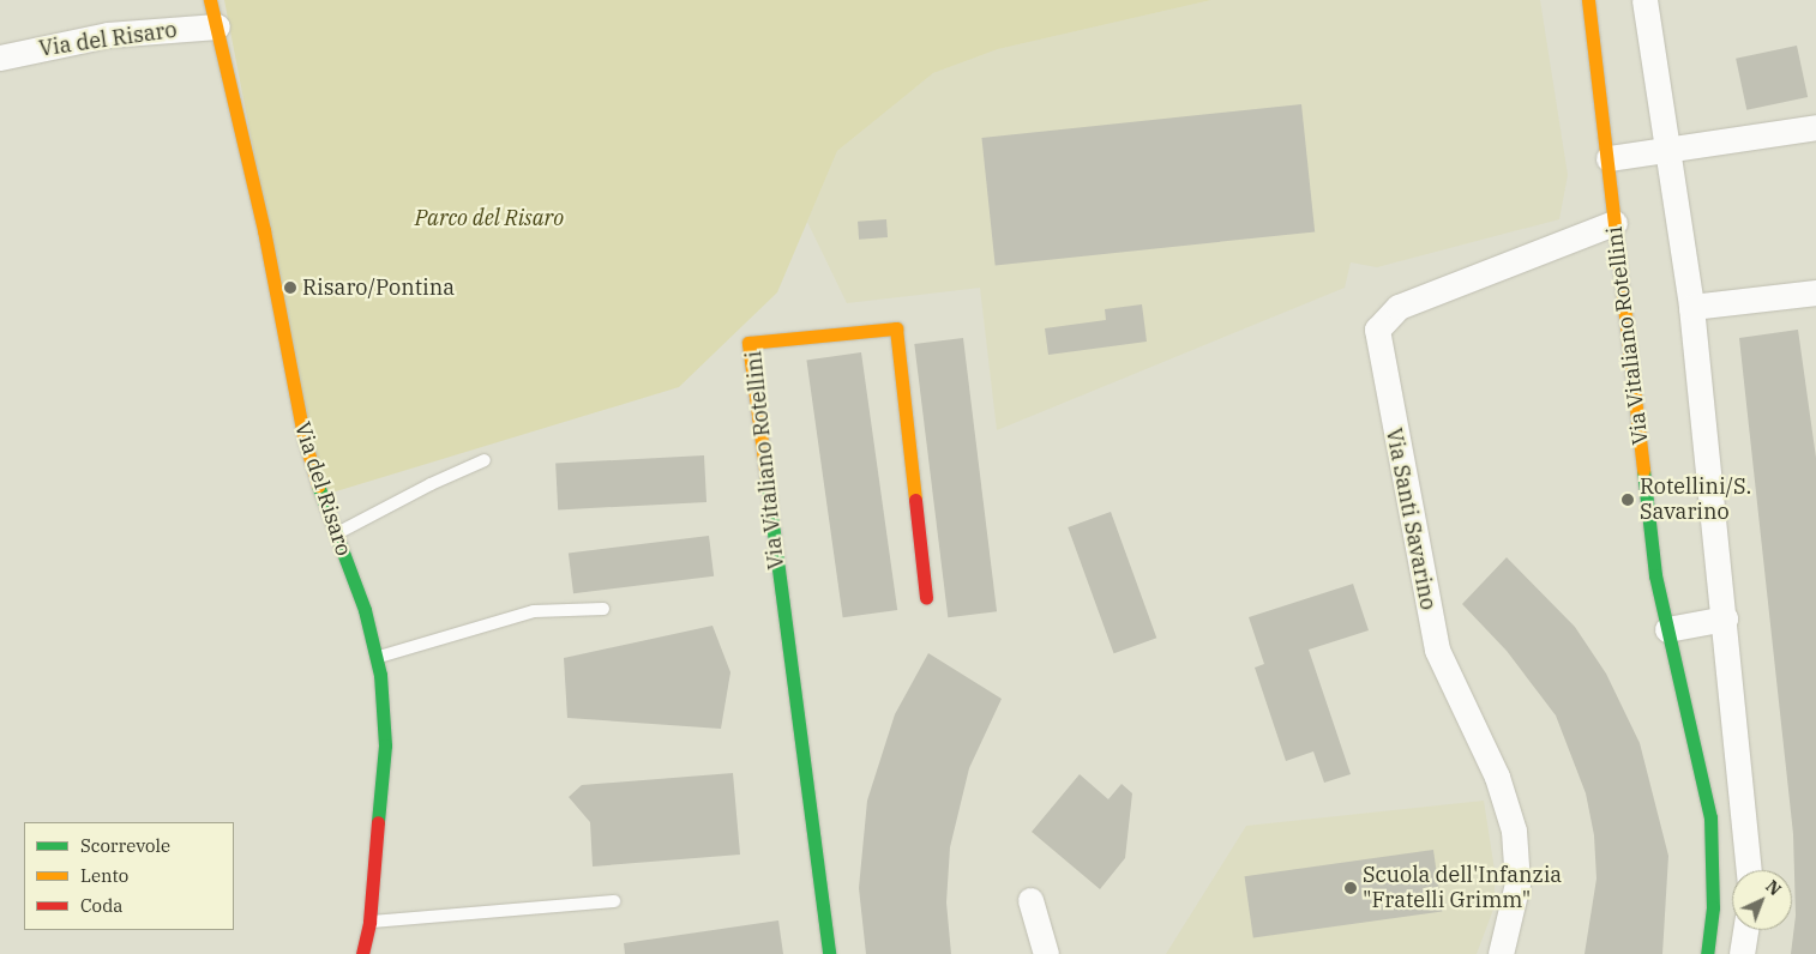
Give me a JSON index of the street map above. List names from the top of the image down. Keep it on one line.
{"streets":{"street":["Via del Risaro","Via Vitaliano Rotellini","Via Santi Savarino"]},"crossings":[["Via Vitaliano Rotellini","Via Santi Savarino"]],"parks":["Parco del Risaro"],"places":["Risaro/Pontina","Rotellini/S. Savarino","Scuola dell'Infanzia \"Fratelli Grimm\""],"legend":["Scorrevole","Lento","Coda"],"north":"top right"}
